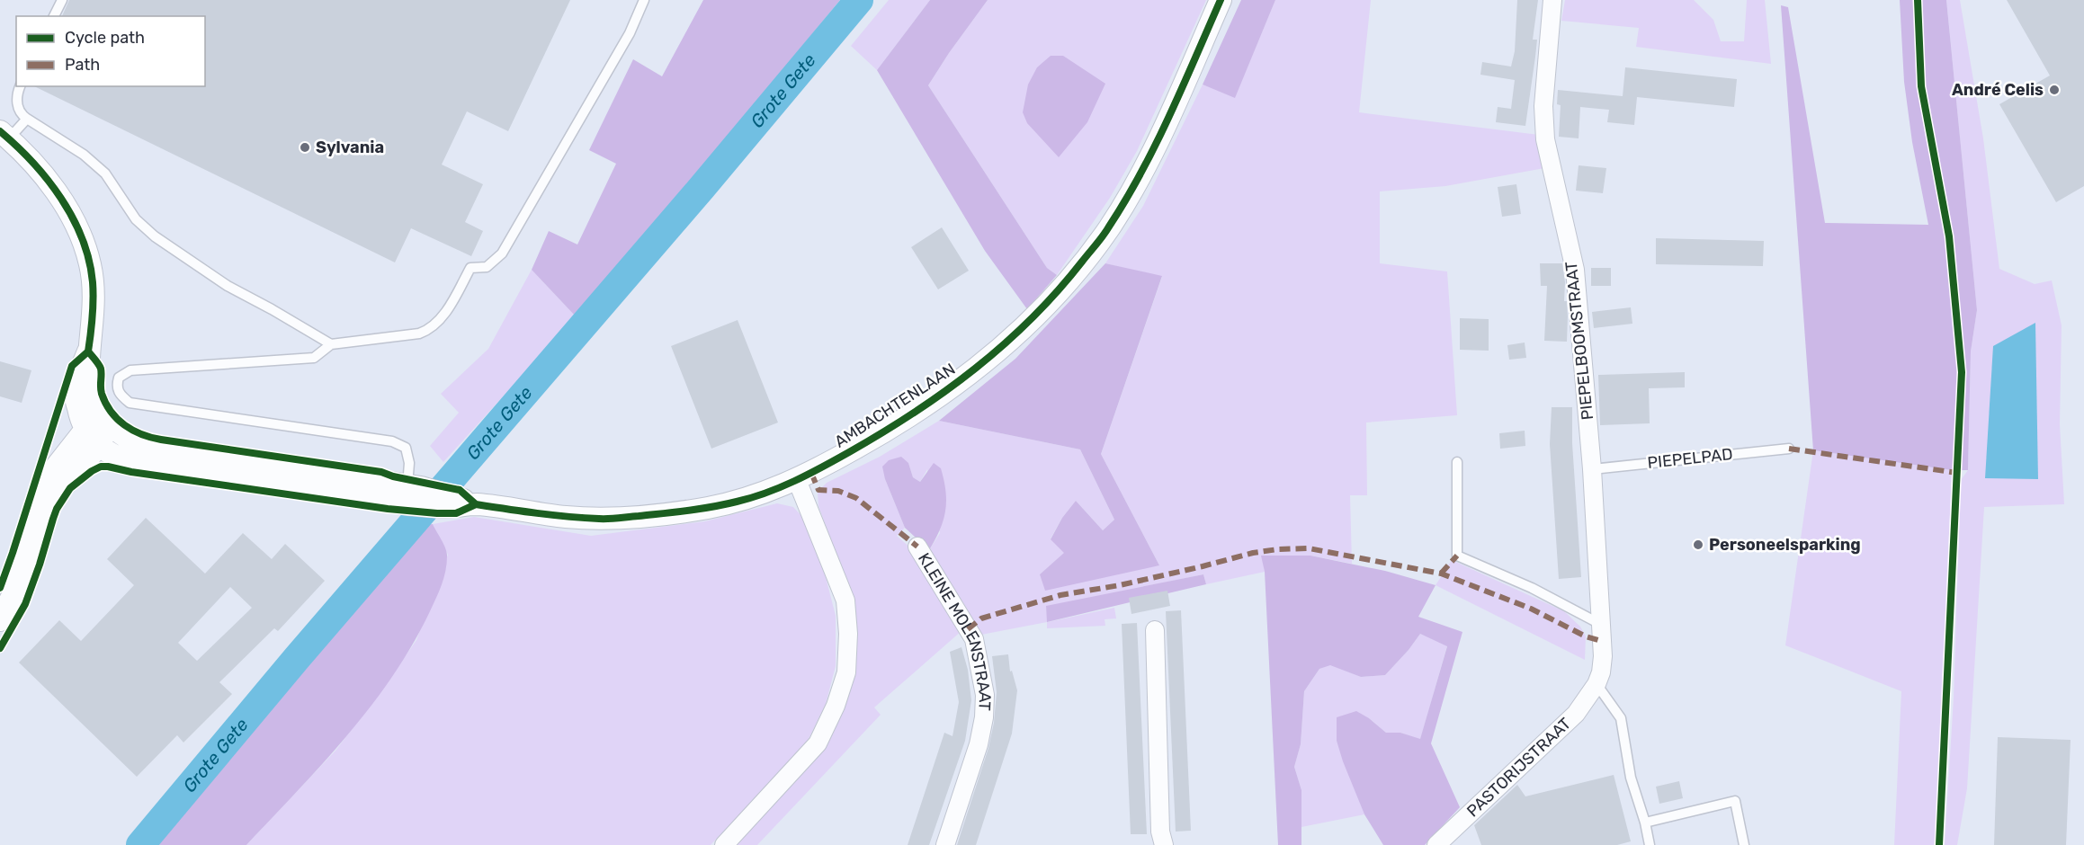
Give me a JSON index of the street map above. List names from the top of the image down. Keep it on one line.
{"streets":{"street":["PIEPELBOOMSTRAAT","AMBACHTENLAAN","KLEINE MOLENSTRAAT","PASTORIJSTRAAT"],"lane":["PIEPELPAD"]},"crossings":[["PIEPELBOOMSTRAAT","PIEPELPAD"],["PIEPELBOOMSTRAAT","PASTORIJSTRAAT"]],"water":["Grote Gete"],"places":["André Celis","Sylvania","Personeelsparking"],"legend":["Cycle path","Path"]}
